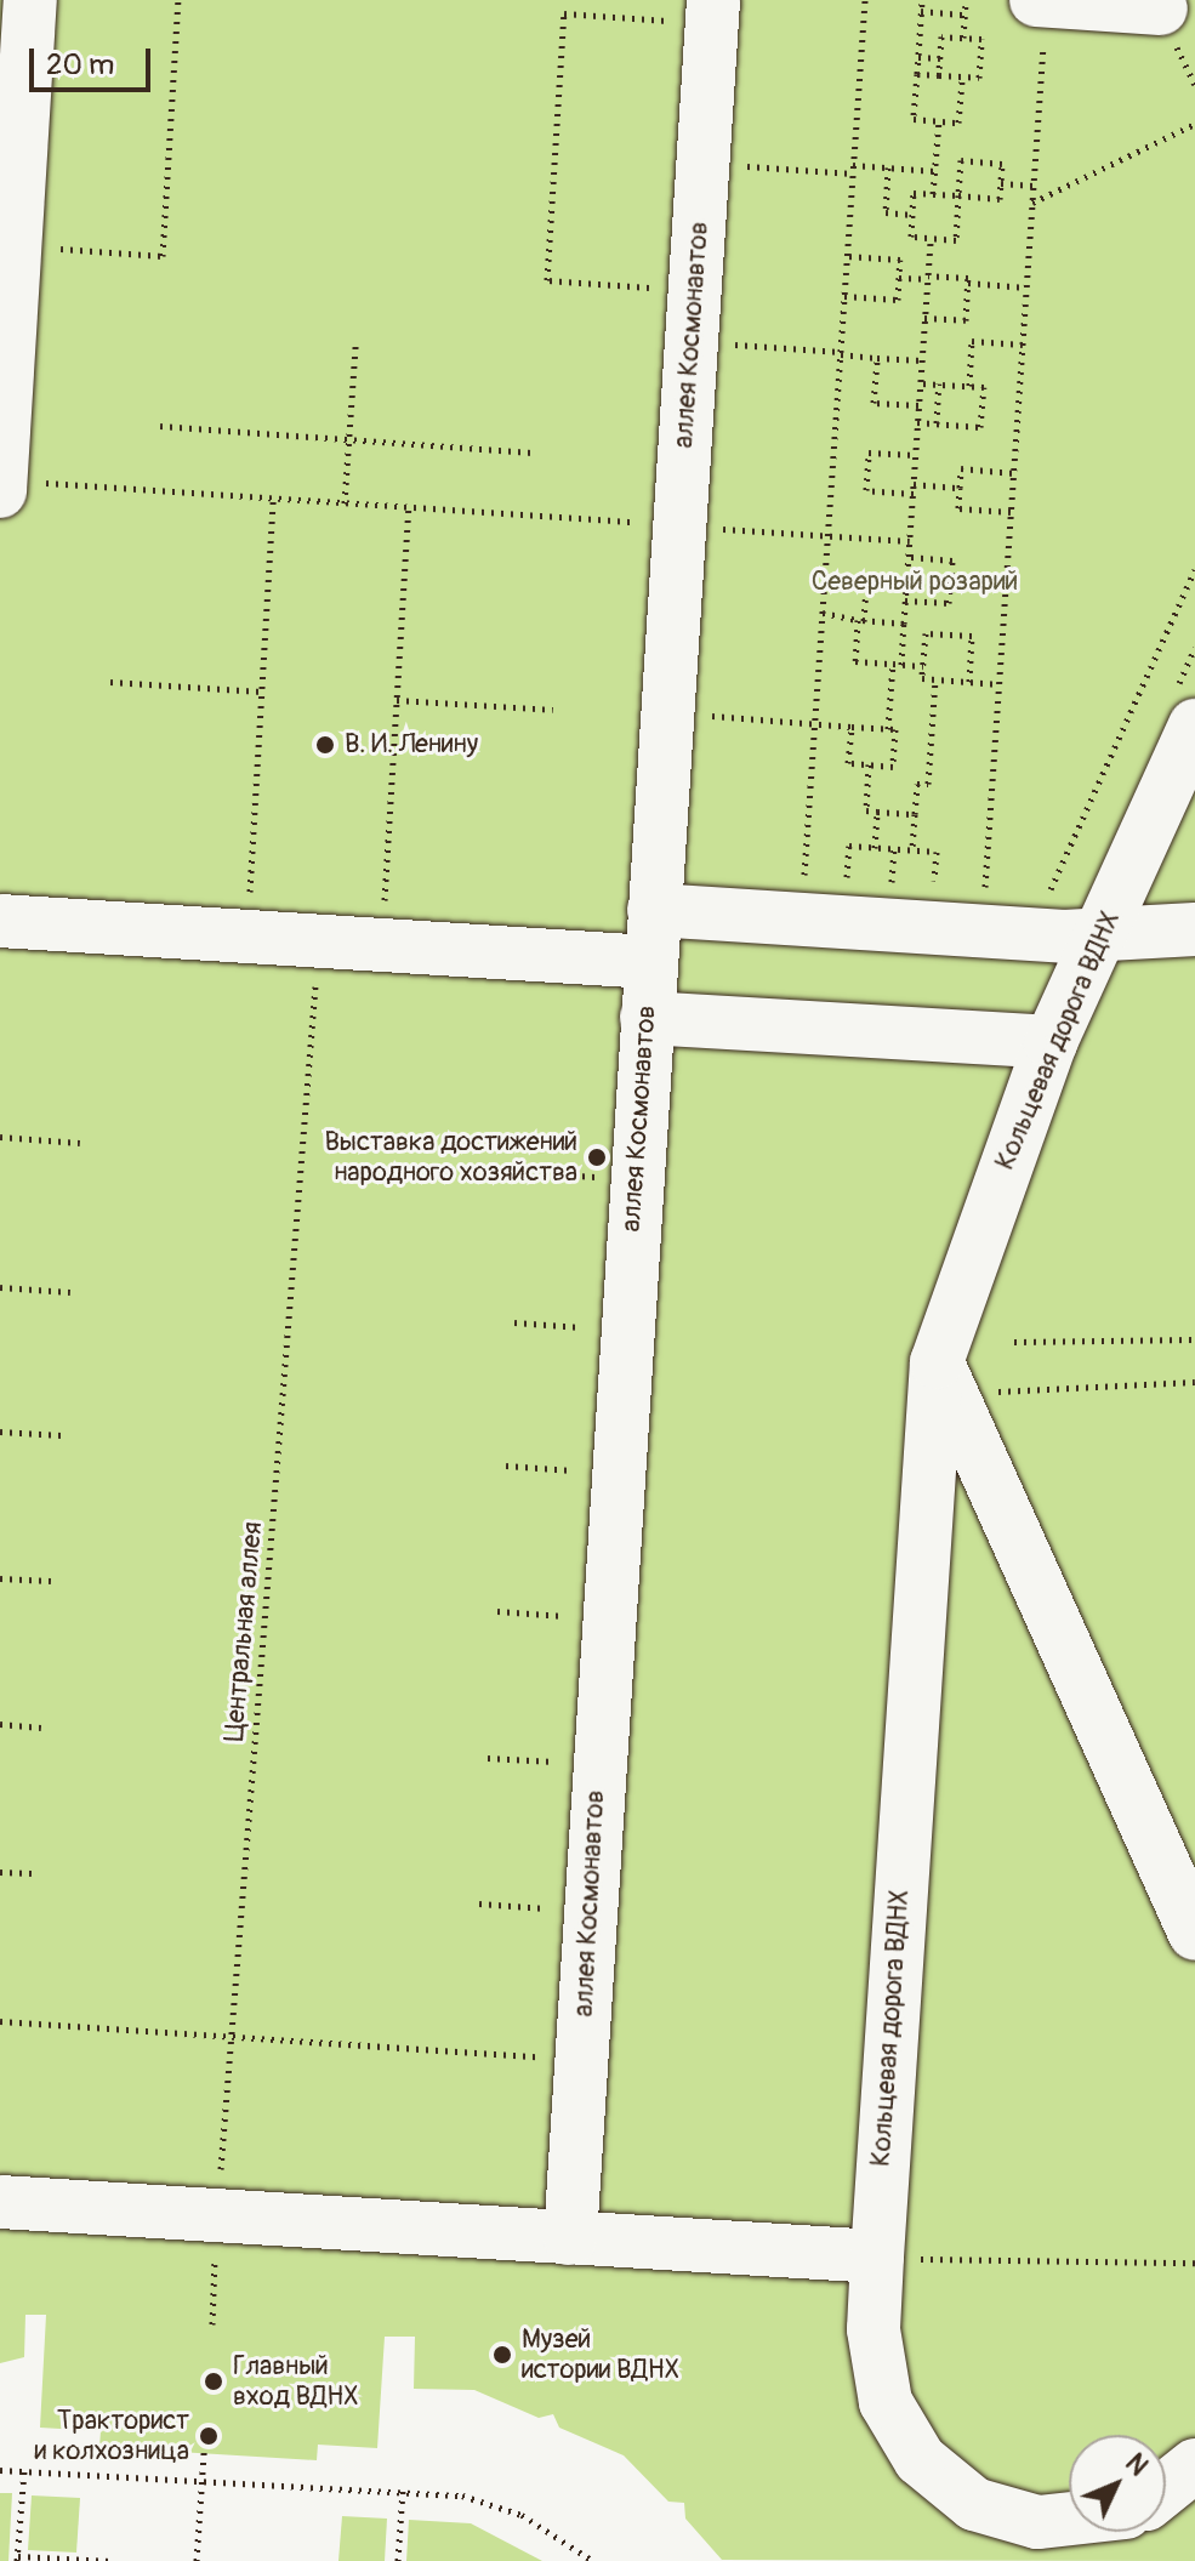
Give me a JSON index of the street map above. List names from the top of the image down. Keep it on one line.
{"streets":{"street":["аллея Космонавтов","Кольцевая дорога ВДНХ"],"path":["Центральная аллея"]},"parks":["Северный розарий"],"places":["В. И. Ленину","Выставка достижений народного хозяйства","Музей истории ВДНХ","Главный вход ВДНХ","Тракторист и колхозница"],"scale_bar":"20 m","north":"top right"}
